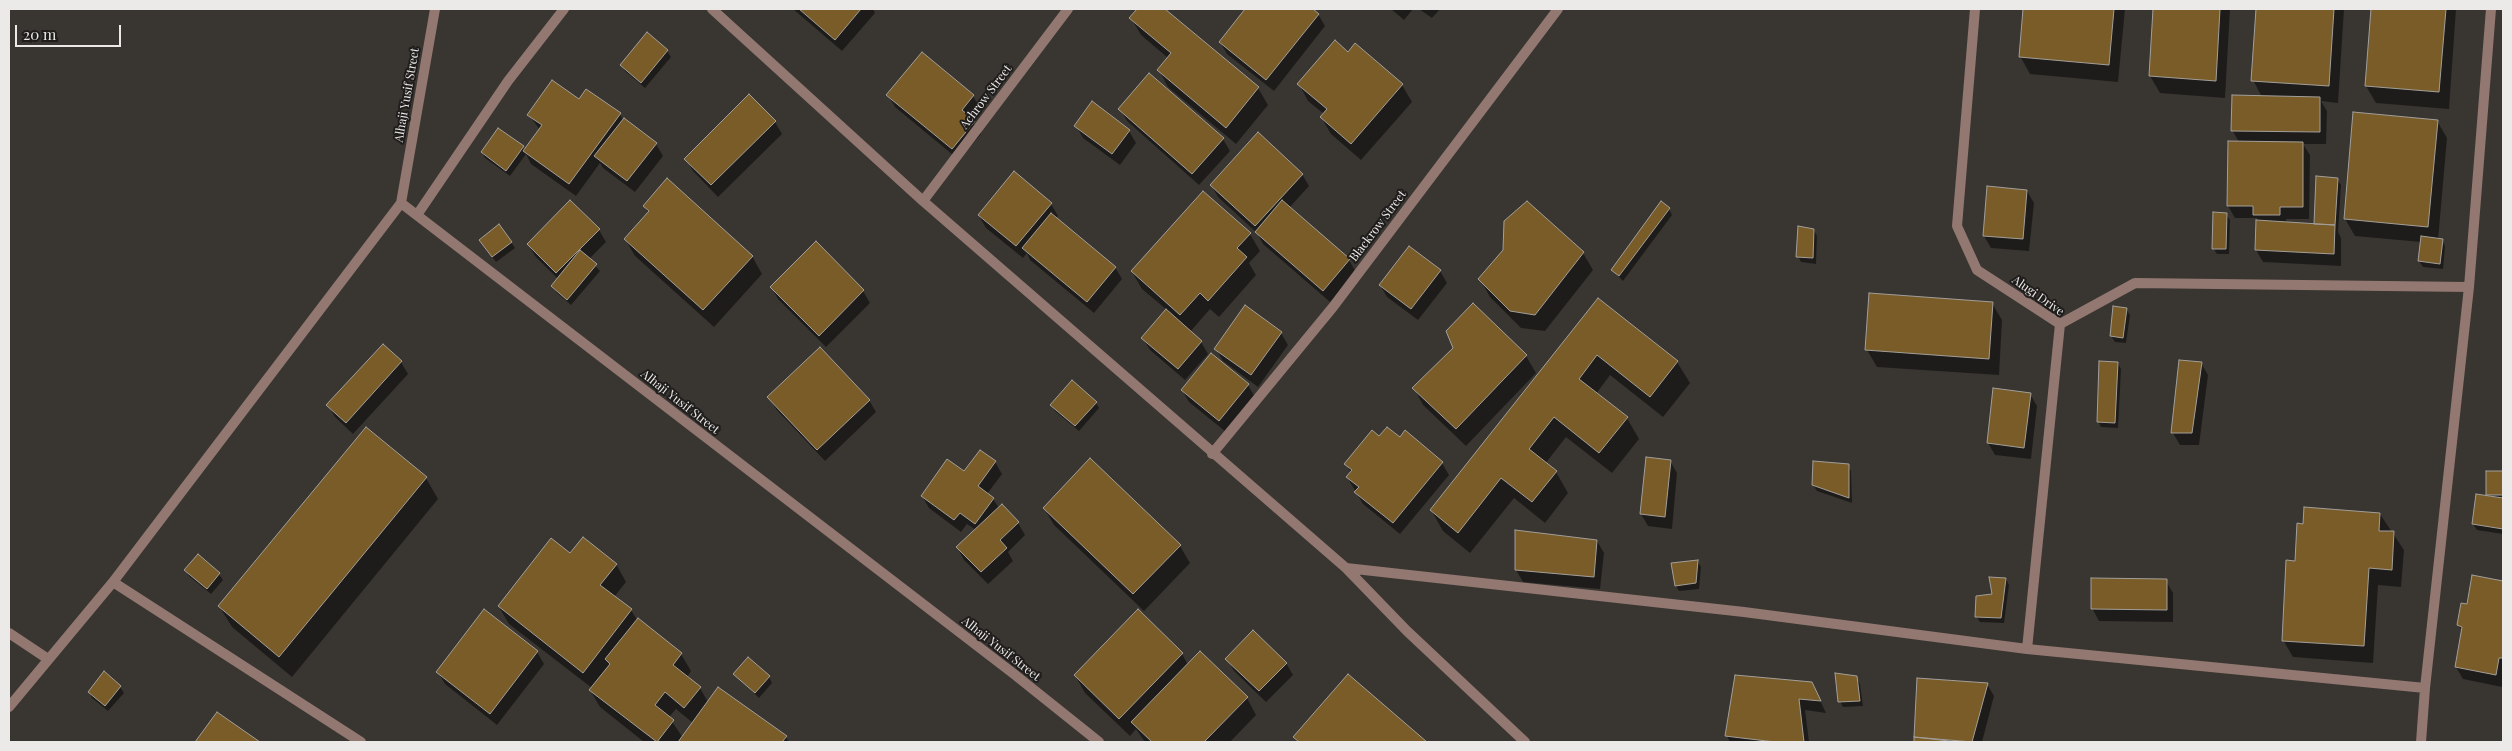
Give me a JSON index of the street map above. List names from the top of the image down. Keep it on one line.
{"streets":{"street":["Alhaji Yusif Street","Achrow Street","Blackrow Street","Alugi Drive"]},"scale_bar":"20 m"}
